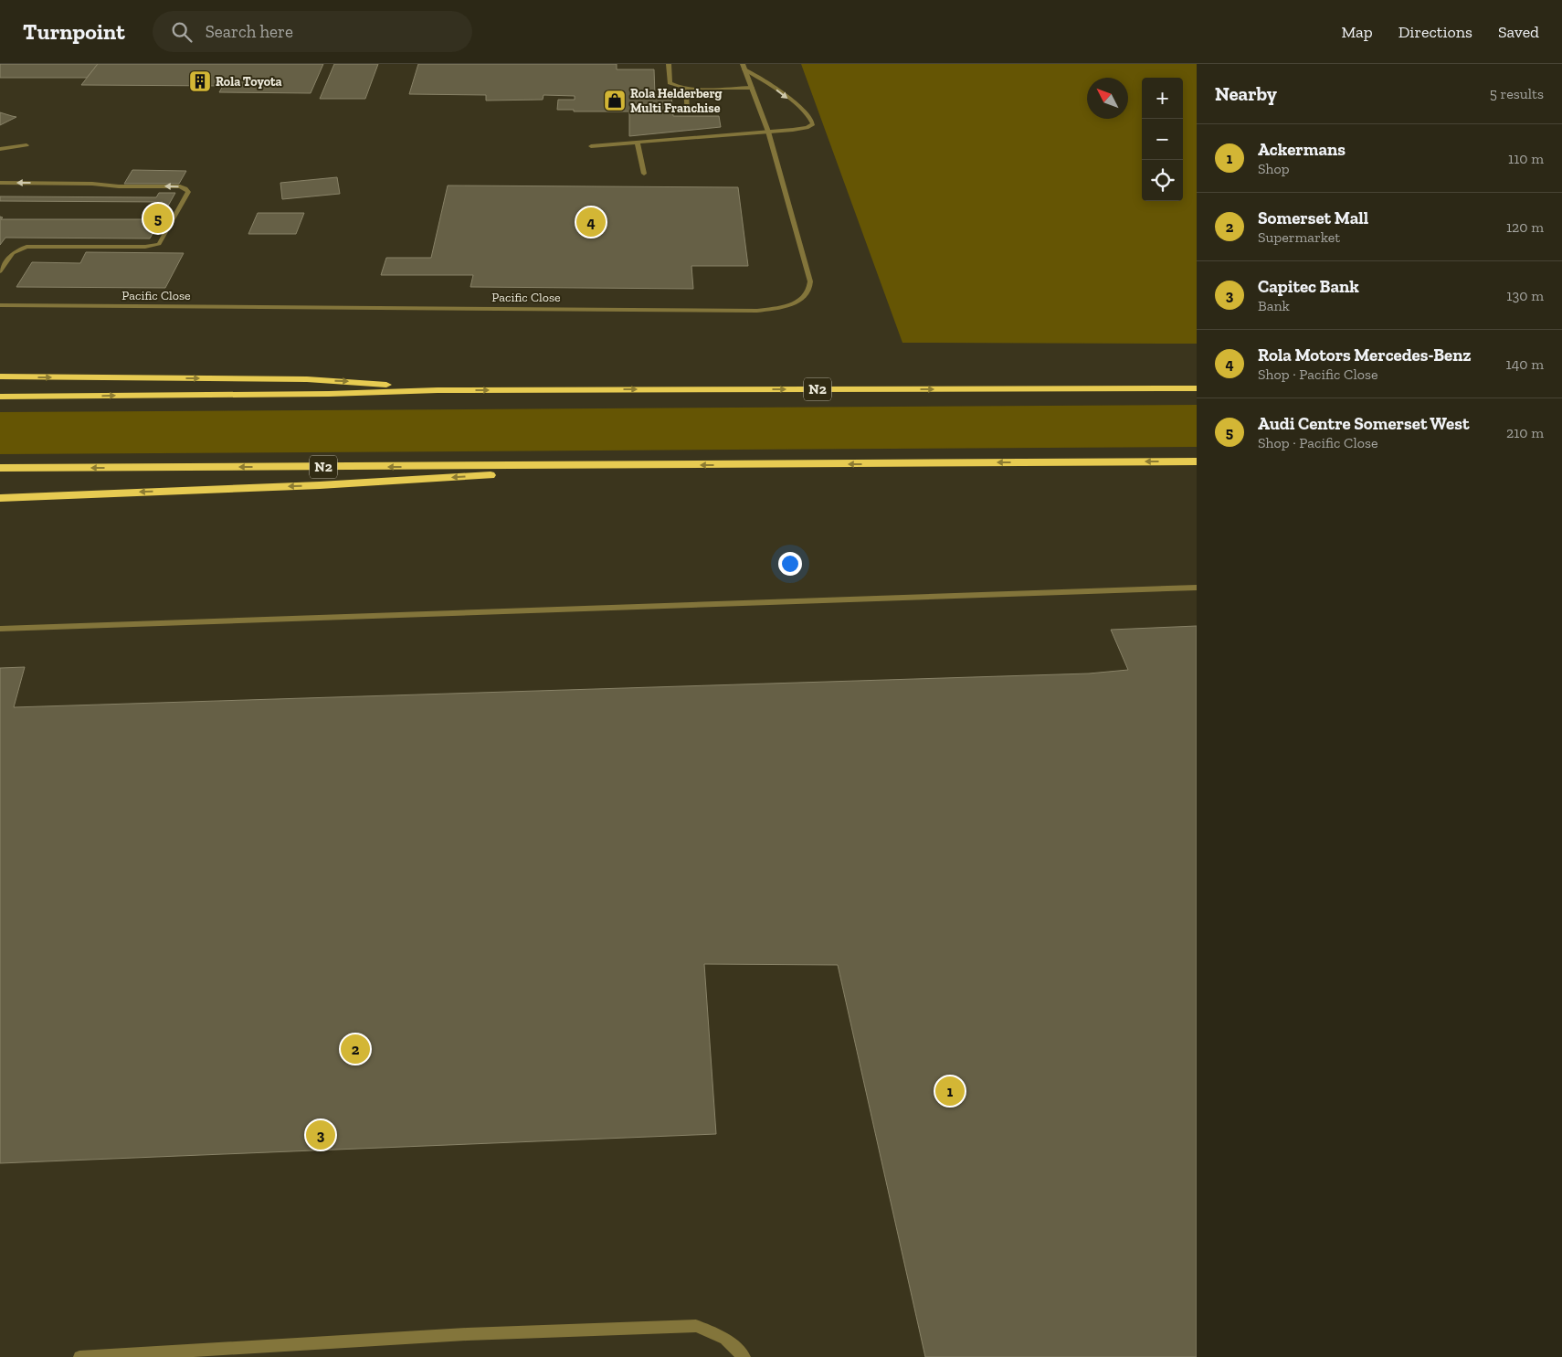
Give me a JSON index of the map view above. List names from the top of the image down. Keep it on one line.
{"streets":{"highway":["N2"],"street":["Pacific Close"]},"places":{"building":["Rola Toyota"],"shop":["Rola Helderberg Multi Franchise"]},"north":"top left","page":{"header":"Turnpoint","search":"Search here","nav":["Map","Directions","Saved"],"heading":["Nearby","5 results"],"map_buttons":["+","−"],"list":[{"mark":"1","name":"Ackermans","note":"Shop","value":"110 m"},{"mark":"2","name":"Somerset Mall","note":"Supermarket","value":"120 m"},{"mark":"3","name":"Capitec Bank","note":"Bank","value":"130 m"},{"mark":"4","name":"Rola Motors Mercedes-Benz","note":"Shop · Pacific Close","value":"140 m"},{"mark":"5","name":"Audi Centre Somerset West","note":"Shop · Pacific Close","value":"210 m"}],"pins":["5","4","2","1","3"]}}
